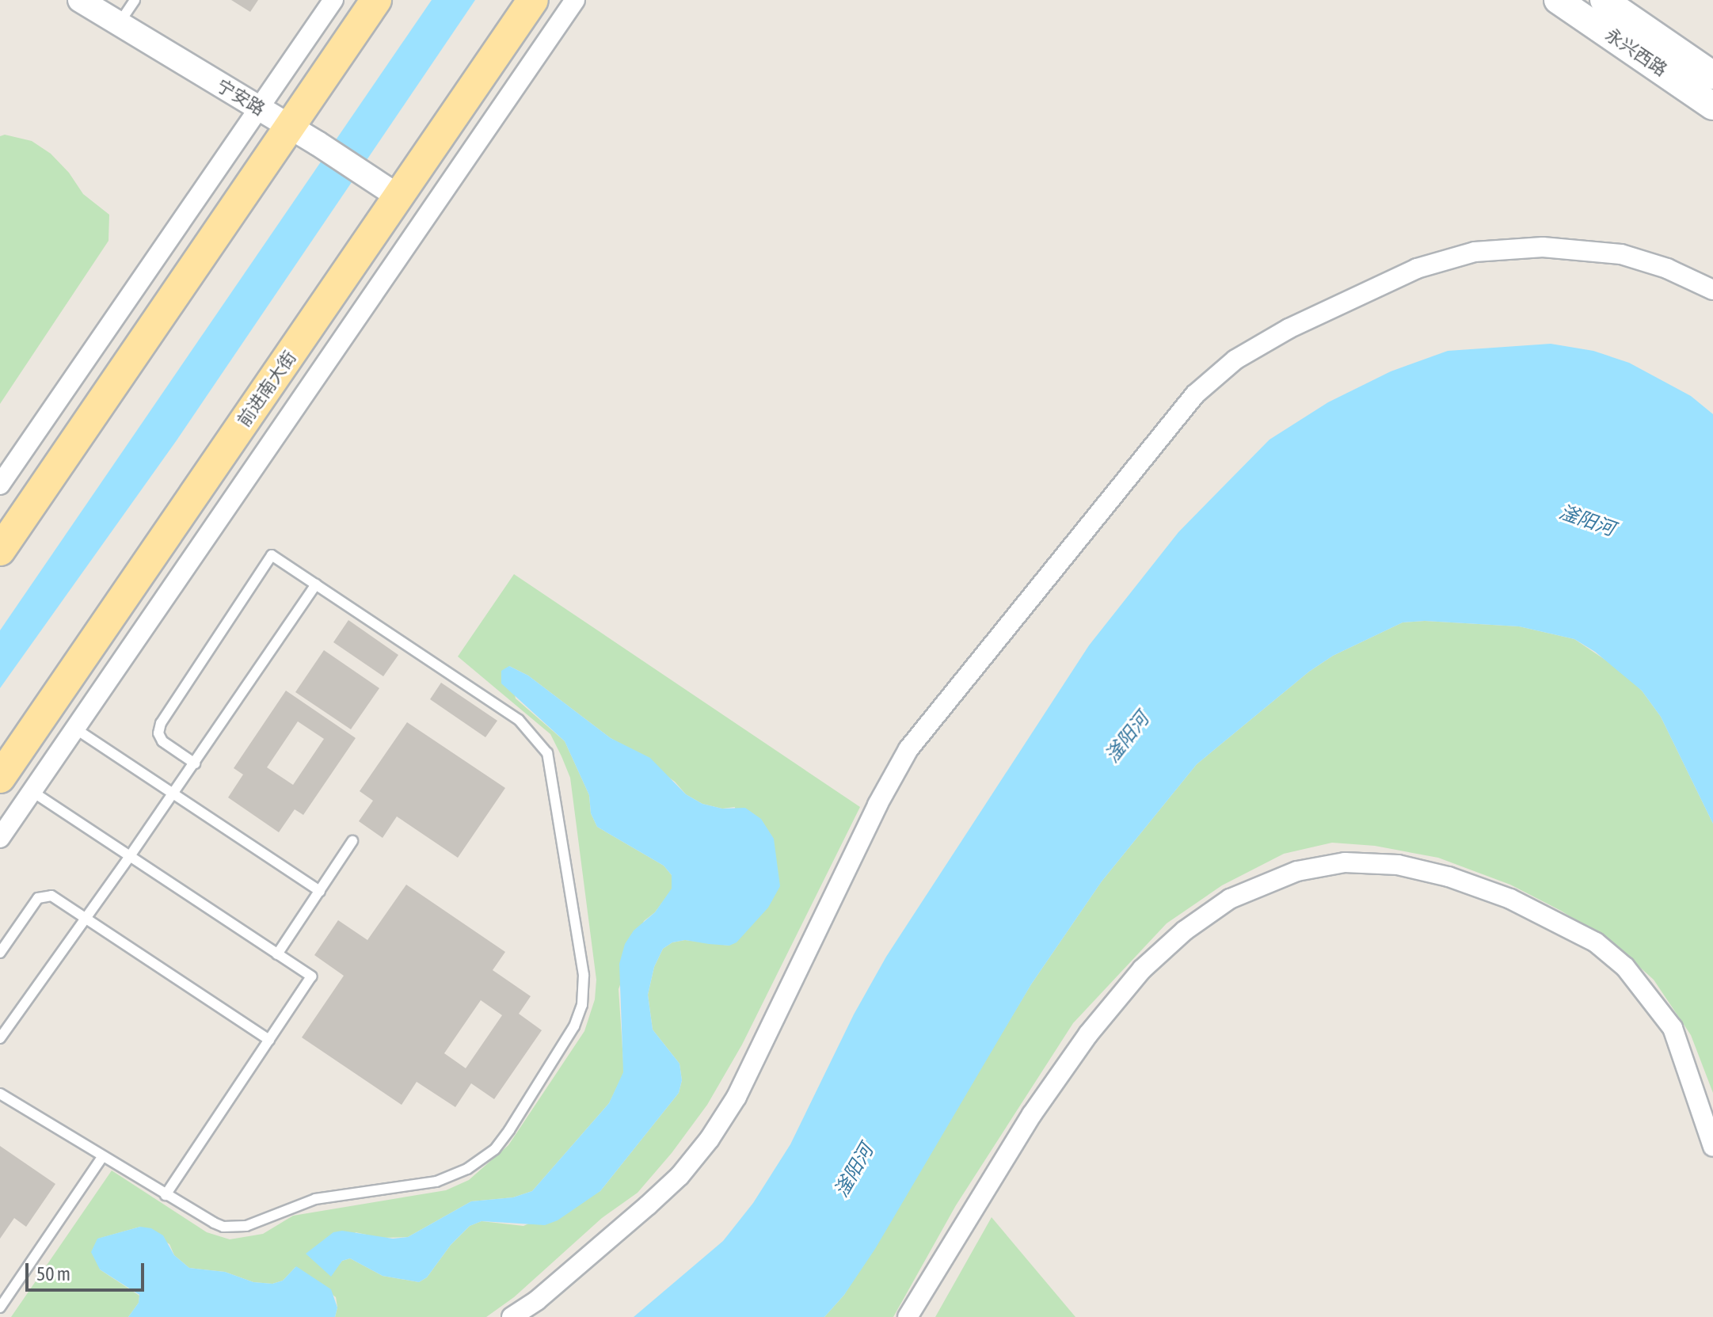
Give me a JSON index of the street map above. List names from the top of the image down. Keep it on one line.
{"streets":{"main road":["永兴西路","前进南大街"],"street":["宁安路"]},"crossings":[["宁安路","前进南大街"]],"water":["滏阳河"],"scale_bar":"50 m"}
